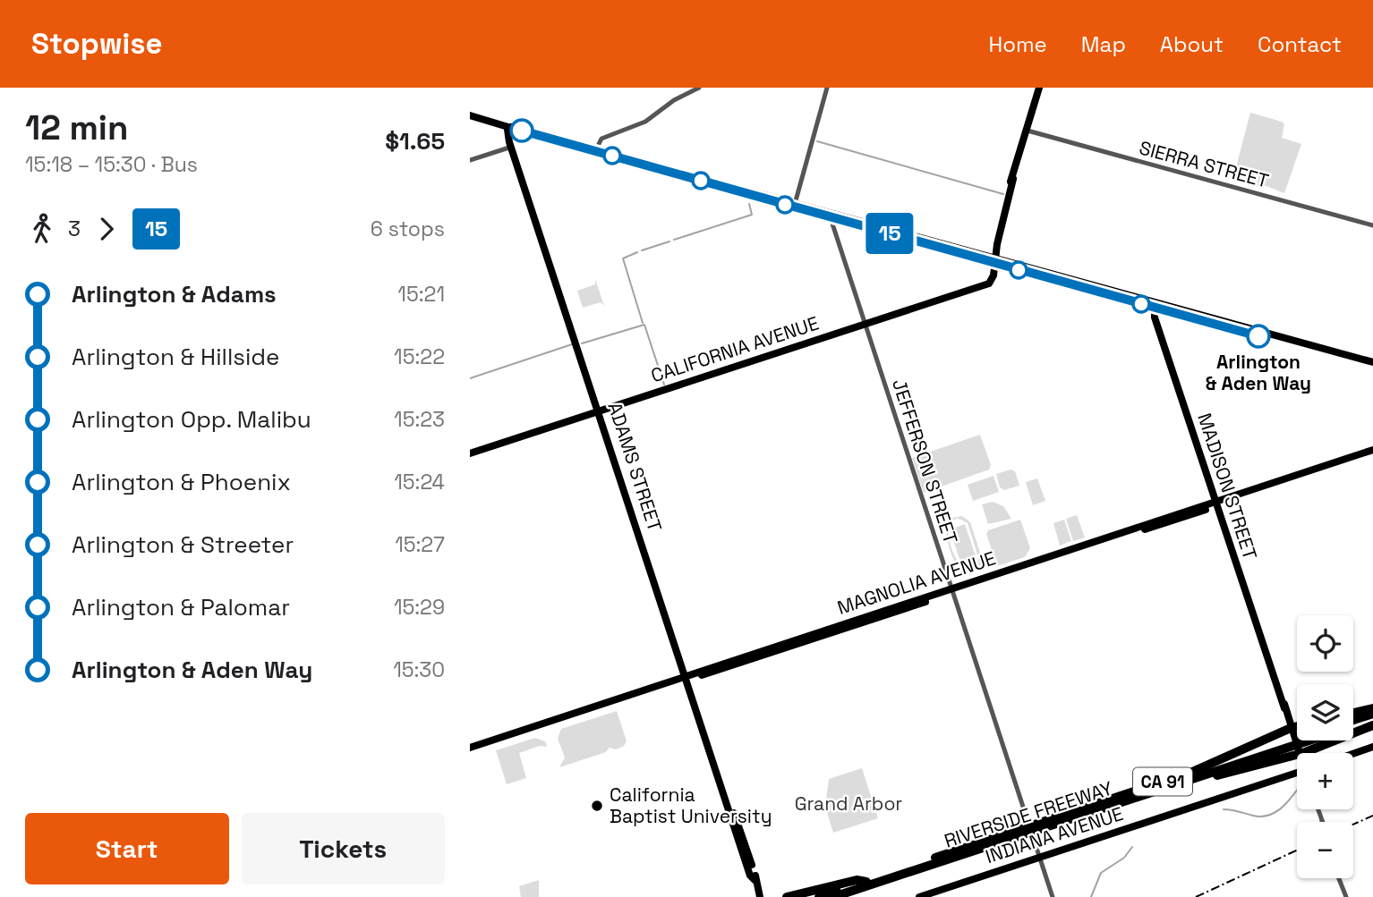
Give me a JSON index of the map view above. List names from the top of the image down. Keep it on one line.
{"streets":{"highway":["CA 91","RIVERSIDE FREEWAY"],"main road":["CALIFORNIA AVENUE","ADAMS STREET","MADISON STREET","MAGNOLIA AVENUE","INDIANA AVENUE"],"street":["SIERRA STREET","JEFFERSON STREET"]},"crossings":[["CALIFORNIA AVENUE","JEFFERSON STREET"],["CALIFORNIA AVENUE","ADAMS STREET"],["JEFFERSON STREET","MAGNOLIA AVENUE"],["JEFFERSON STREET","INDIANA AVENUE"],["ADAMS STREET","MAGNOLIA AVENUE"],["MADISON STREET","MAGNOLIA AVENUE"]],"parks":["Grand Arbor"],"places":["Arlington & Aden Way","California Baptist University"],"lines":["bus line 15"],"page":{"header":"Stopwise","nav":["Home","Map","About","Contact"],"heading":["12 min","15:18 – 15:30 · Bus","$1.65"],"on_map":"15","legs":["3","15","6 stops"],"list":[{"name":"Arlington & Adams","value":"15:21"},{"name":"Arlington & Hillside","value":"15:22"},{"name":"Arlington Opp. Malibu","value":"15:23"},{"name":"Arlington & Phoenix","value":"15:24"},{"name":"Arlington & Streeter","value":"15:27"},{"name":"Arlington & Palomar","value":"15:29"},{"name":"Arlington & Aden Way","value":"15:30"}],"map_buttons":["+","−"],"buttons":["Start","Tickets"]}}
